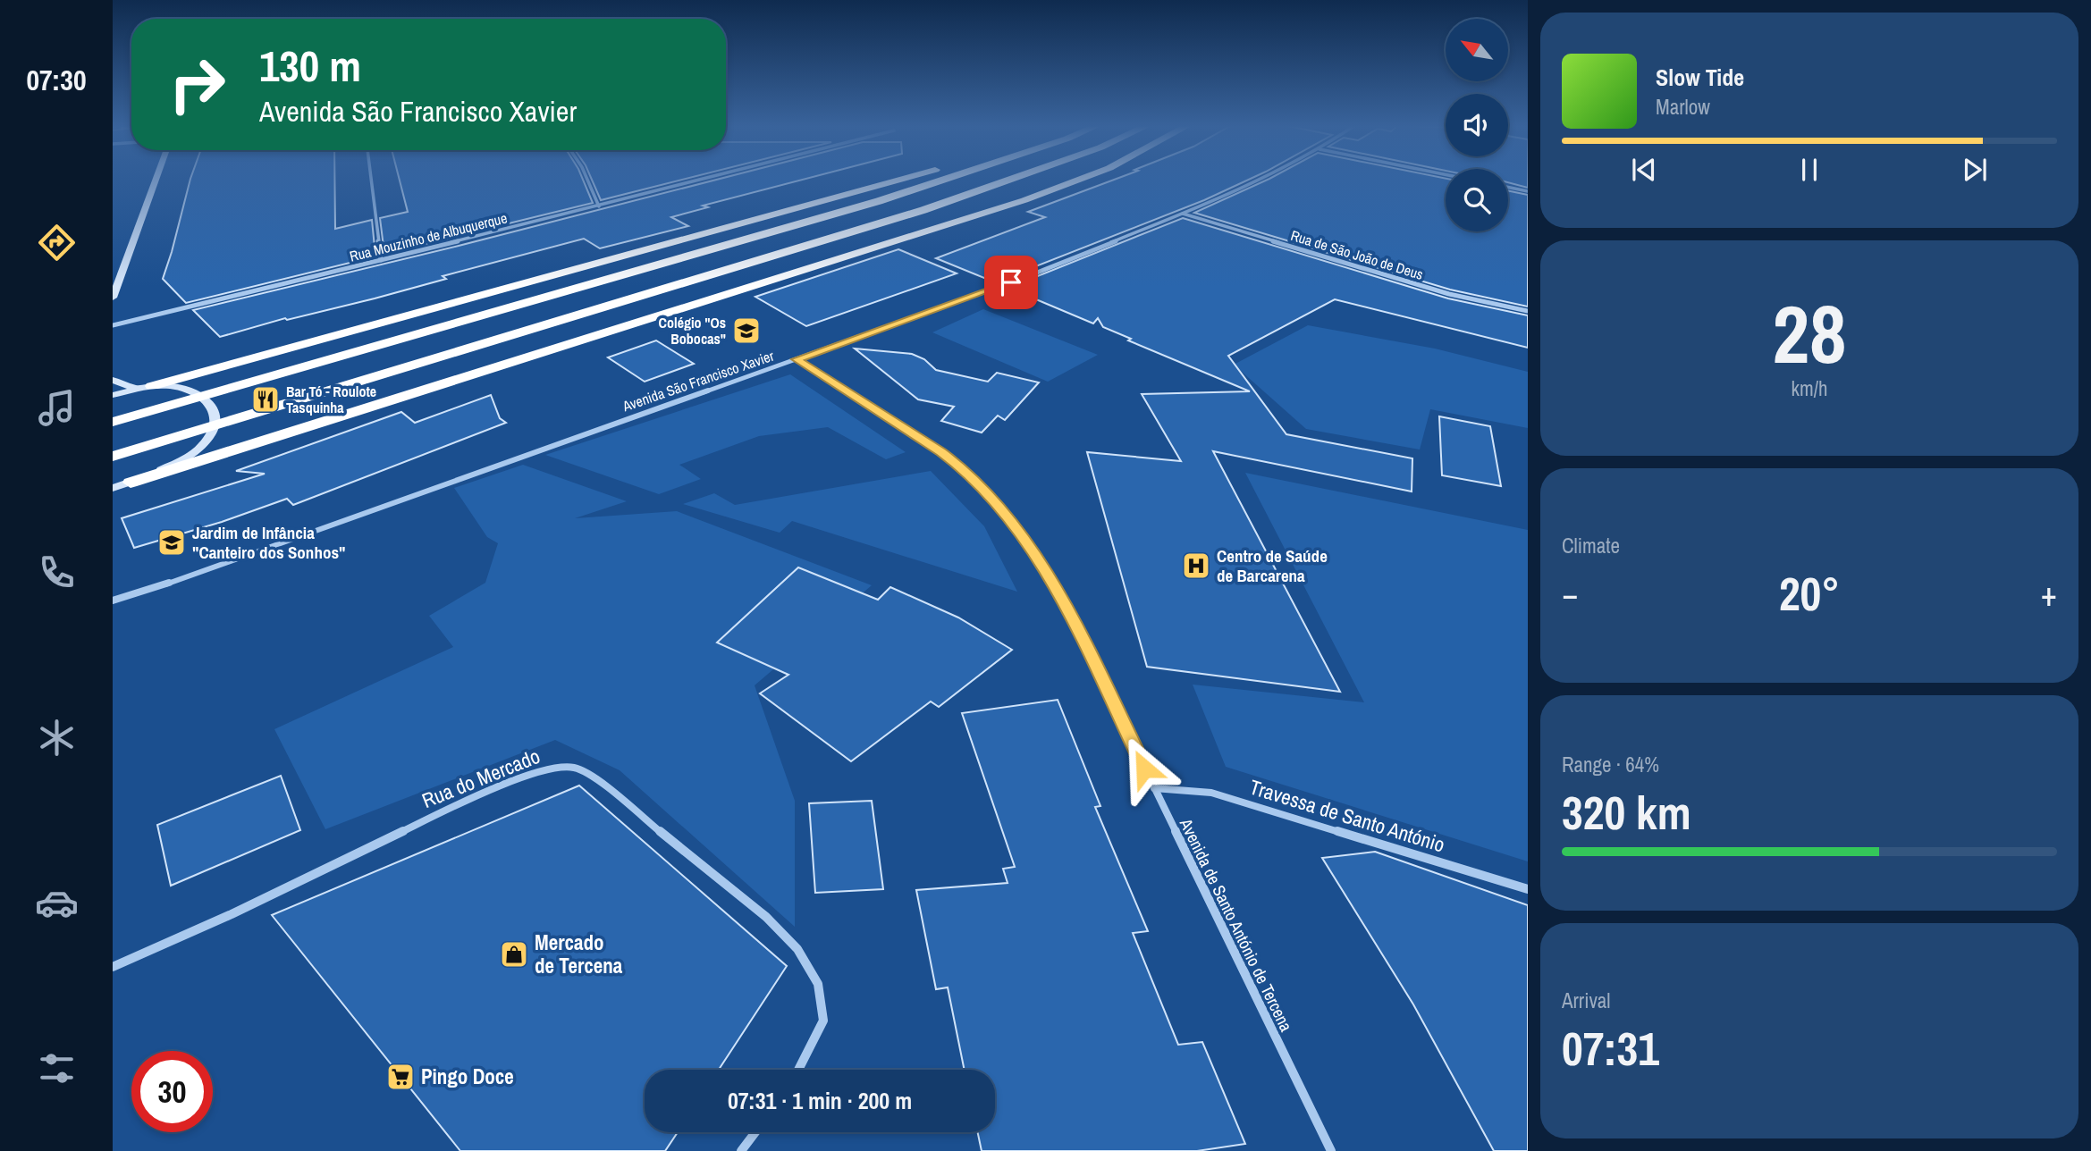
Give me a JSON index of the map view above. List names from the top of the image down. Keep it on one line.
{"streets":{"street":["Rua Mouzinho de Albuquerque","Rua de São João de Deus","Avenida São Francisco Xavier","Rua do Mercado","Travessa de Santo António","Avenida de Santo António de Tercena"]},"crossings":[["Rua de São João de Deus","Avenida São Francisco Xavier"],["Avenida São Francisco Xavier","Avenida de Santo António de Tercena"],["Travessa de Santo António","Avenida de Santo António de Tercena"]],"places":{"school or university":["Colégio \"Os Bobocas\"","Jardim de Infância \"Canteiro dos Sonhos\""],"restaurant":["Bar Tó - Roulote Tasquinha"],"hospital":["Centro de Saúde de Barcarena"],"shop":["Mercado de Tercena"],"supermarket":["Pingo Doce"]},"north":"top left","page":{"tabs":"07:30","turn":["130 m","Avenida São Francisco Xavier"],"song":["Slow Tide","Marlow"],"tile":[["28","km/h"],"Climate",["Range · 64%","320 km"],["Arrival","07:31"]],"heat":["−","20°","+"],"limit":"30","trip":"07:31 · 1 min · 200 m"}}
